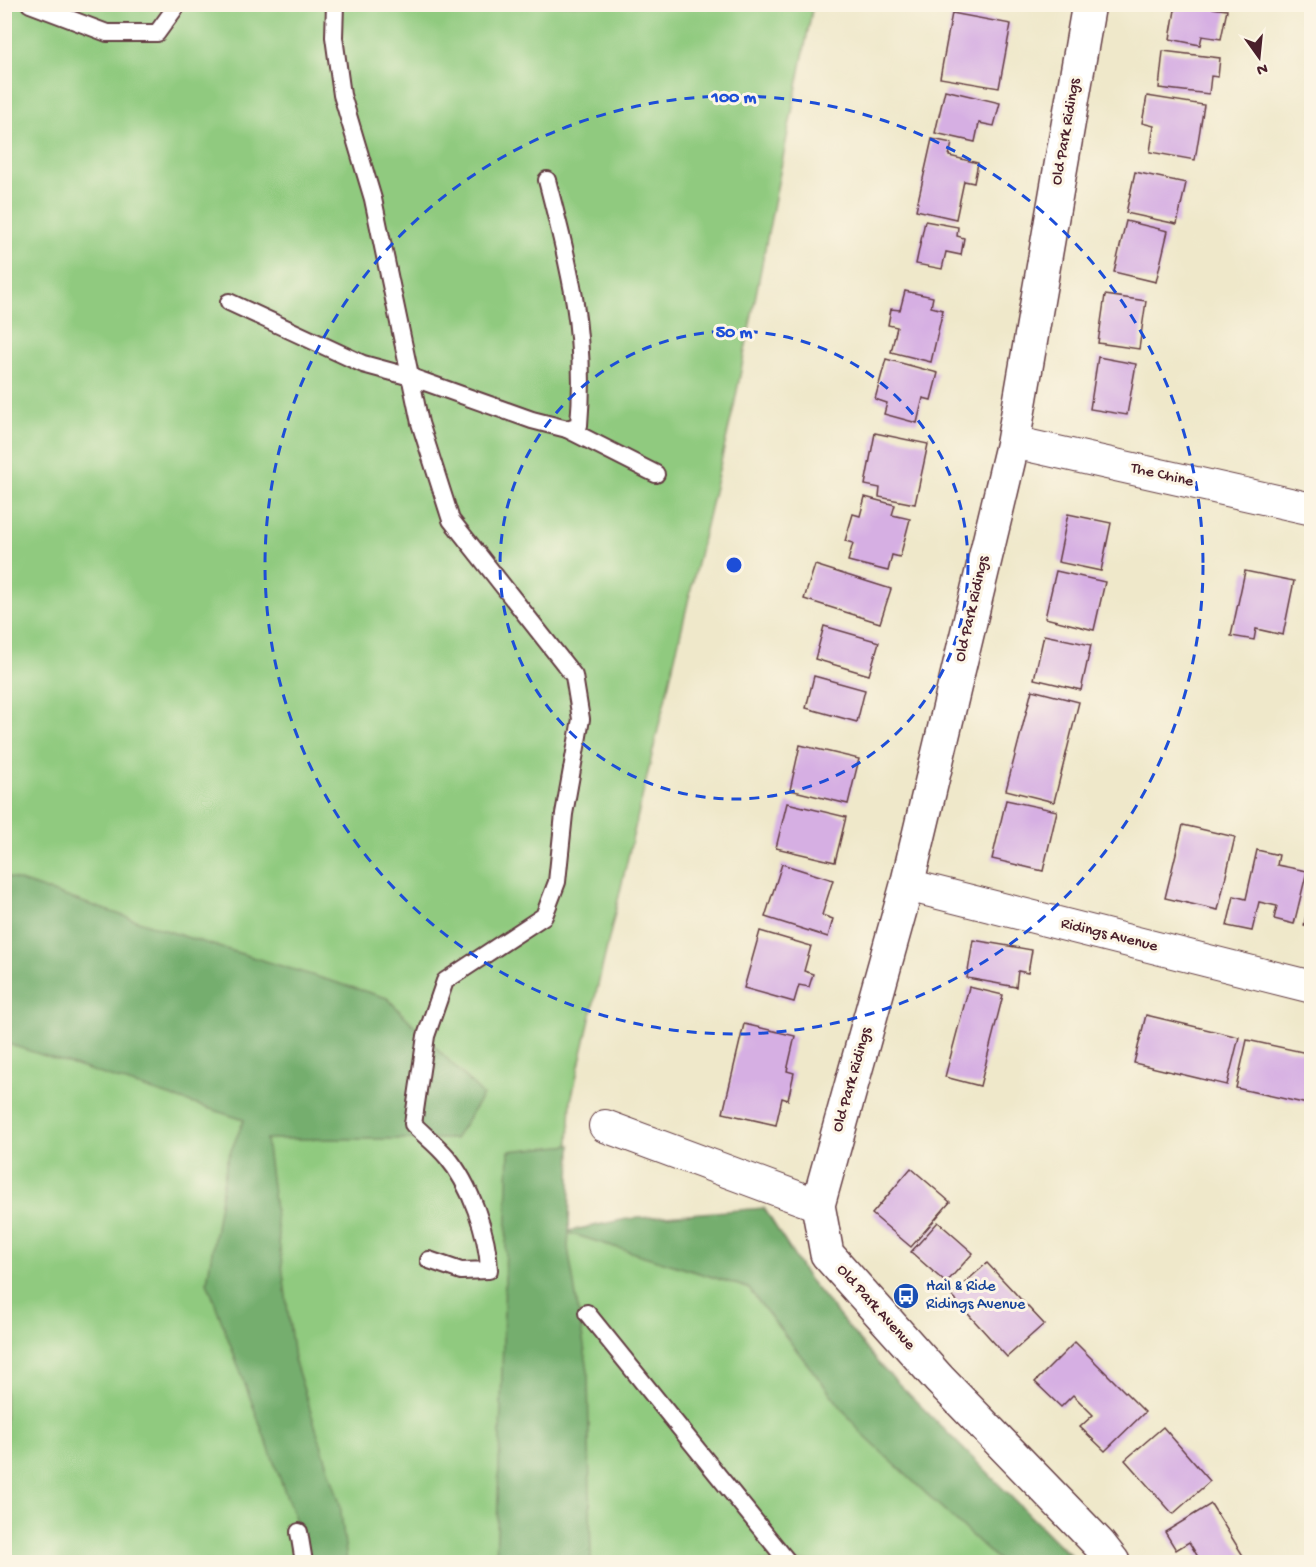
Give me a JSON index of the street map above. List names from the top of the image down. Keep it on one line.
{"streets":{"street":["Old Park Ridings","The Chine","Ridings Avenue","Old Park Avenue"]},"crossings":[["Old Park Ridings","The Chine"],["Old Park Ridings","Ridings Avenue"],["Old Park Ridings","Old Park Avenue"]],"places":{"bus stop":["Hail & Ride Ridings Avenue"]},"north":"bottom","rings":["100 m","50 m"]}
